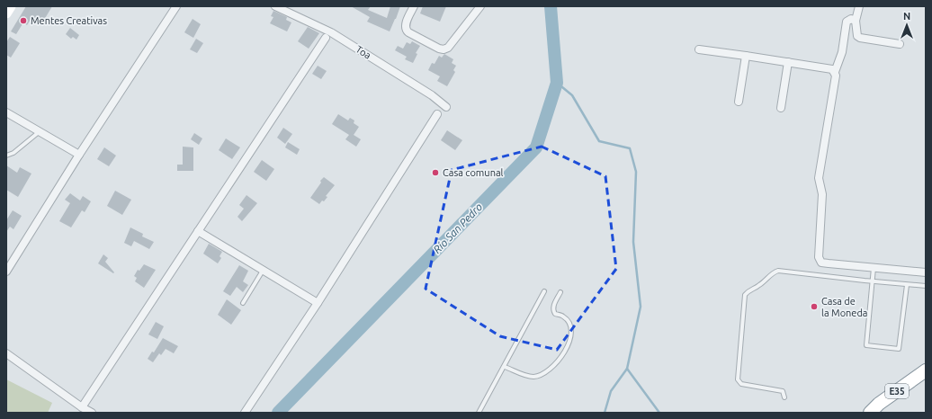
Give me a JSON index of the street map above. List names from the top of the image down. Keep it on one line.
{"streets":{"highway":["E35"],"street":["Toa"]},"water":["Río San Pedro"],"places":["Mentes Creativas","Casa comunal","Casa de la Moneda"],"north":"top"}
